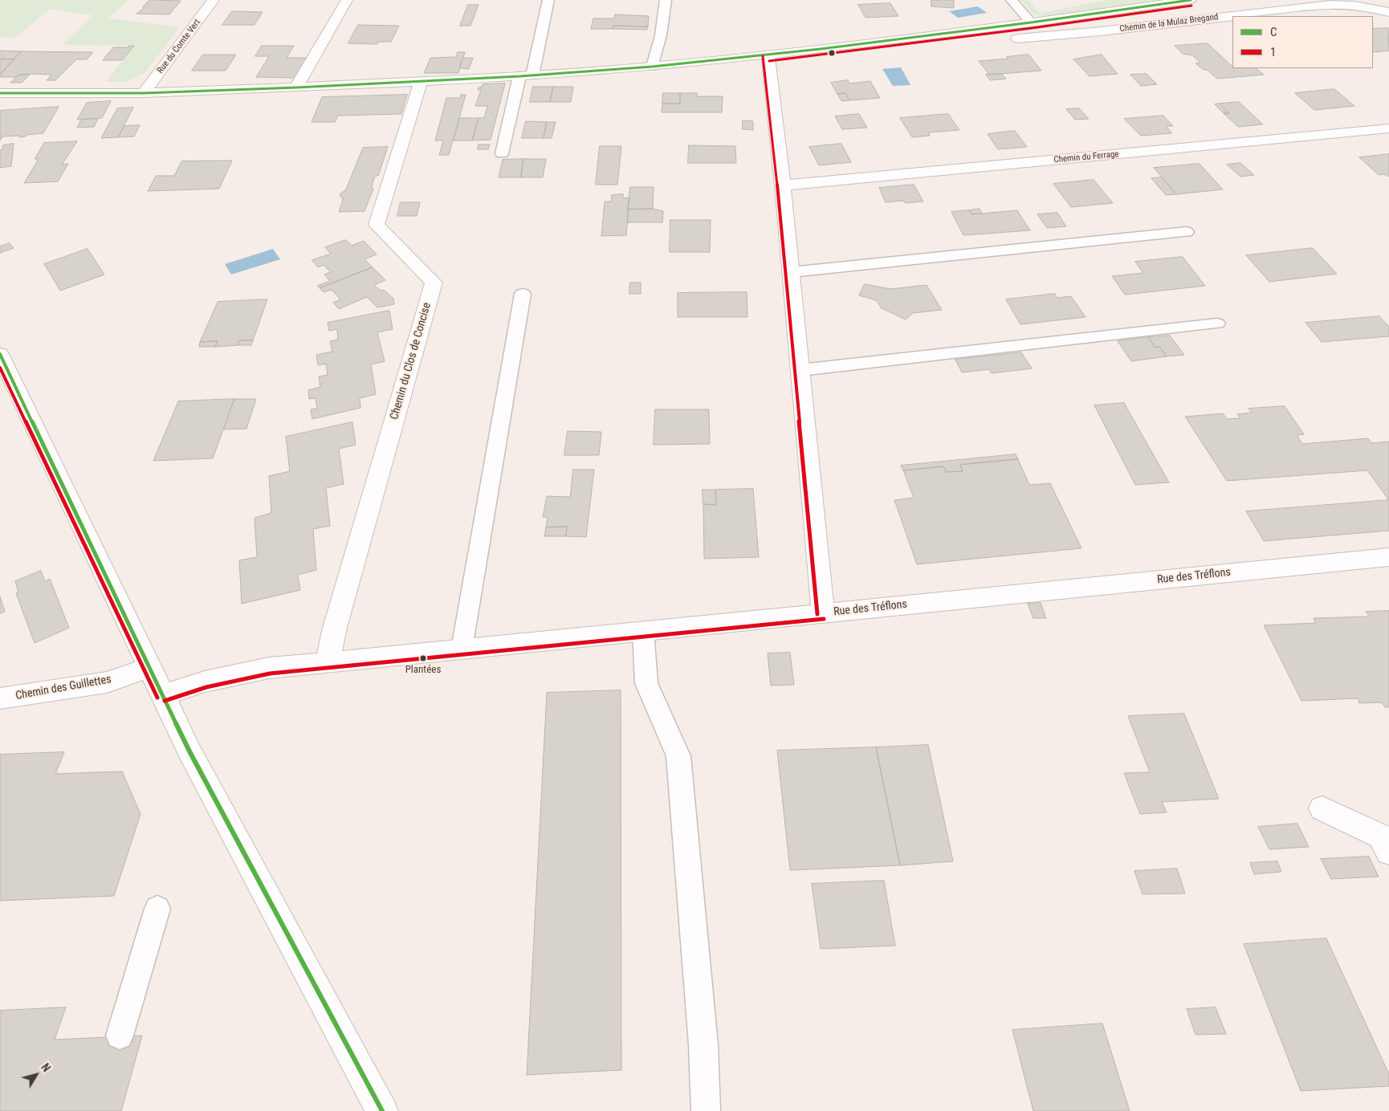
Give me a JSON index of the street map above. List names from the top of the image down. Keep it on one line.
{"streets":{"street":["Chemin de la Mulaz Bregand","Rue du Comte Vert","Chemin du Ferrage","Chemin du Clos de Concise","Rue des Tréflons","Chemin des Guillettes"]},"crossings":[["Chemin du Clos de Concise","Rue des Tréflons"]],"places":["Plantées"],"lines":["transit line C","transit line 1"],"legend":["C","1"],"north":"top right"}
